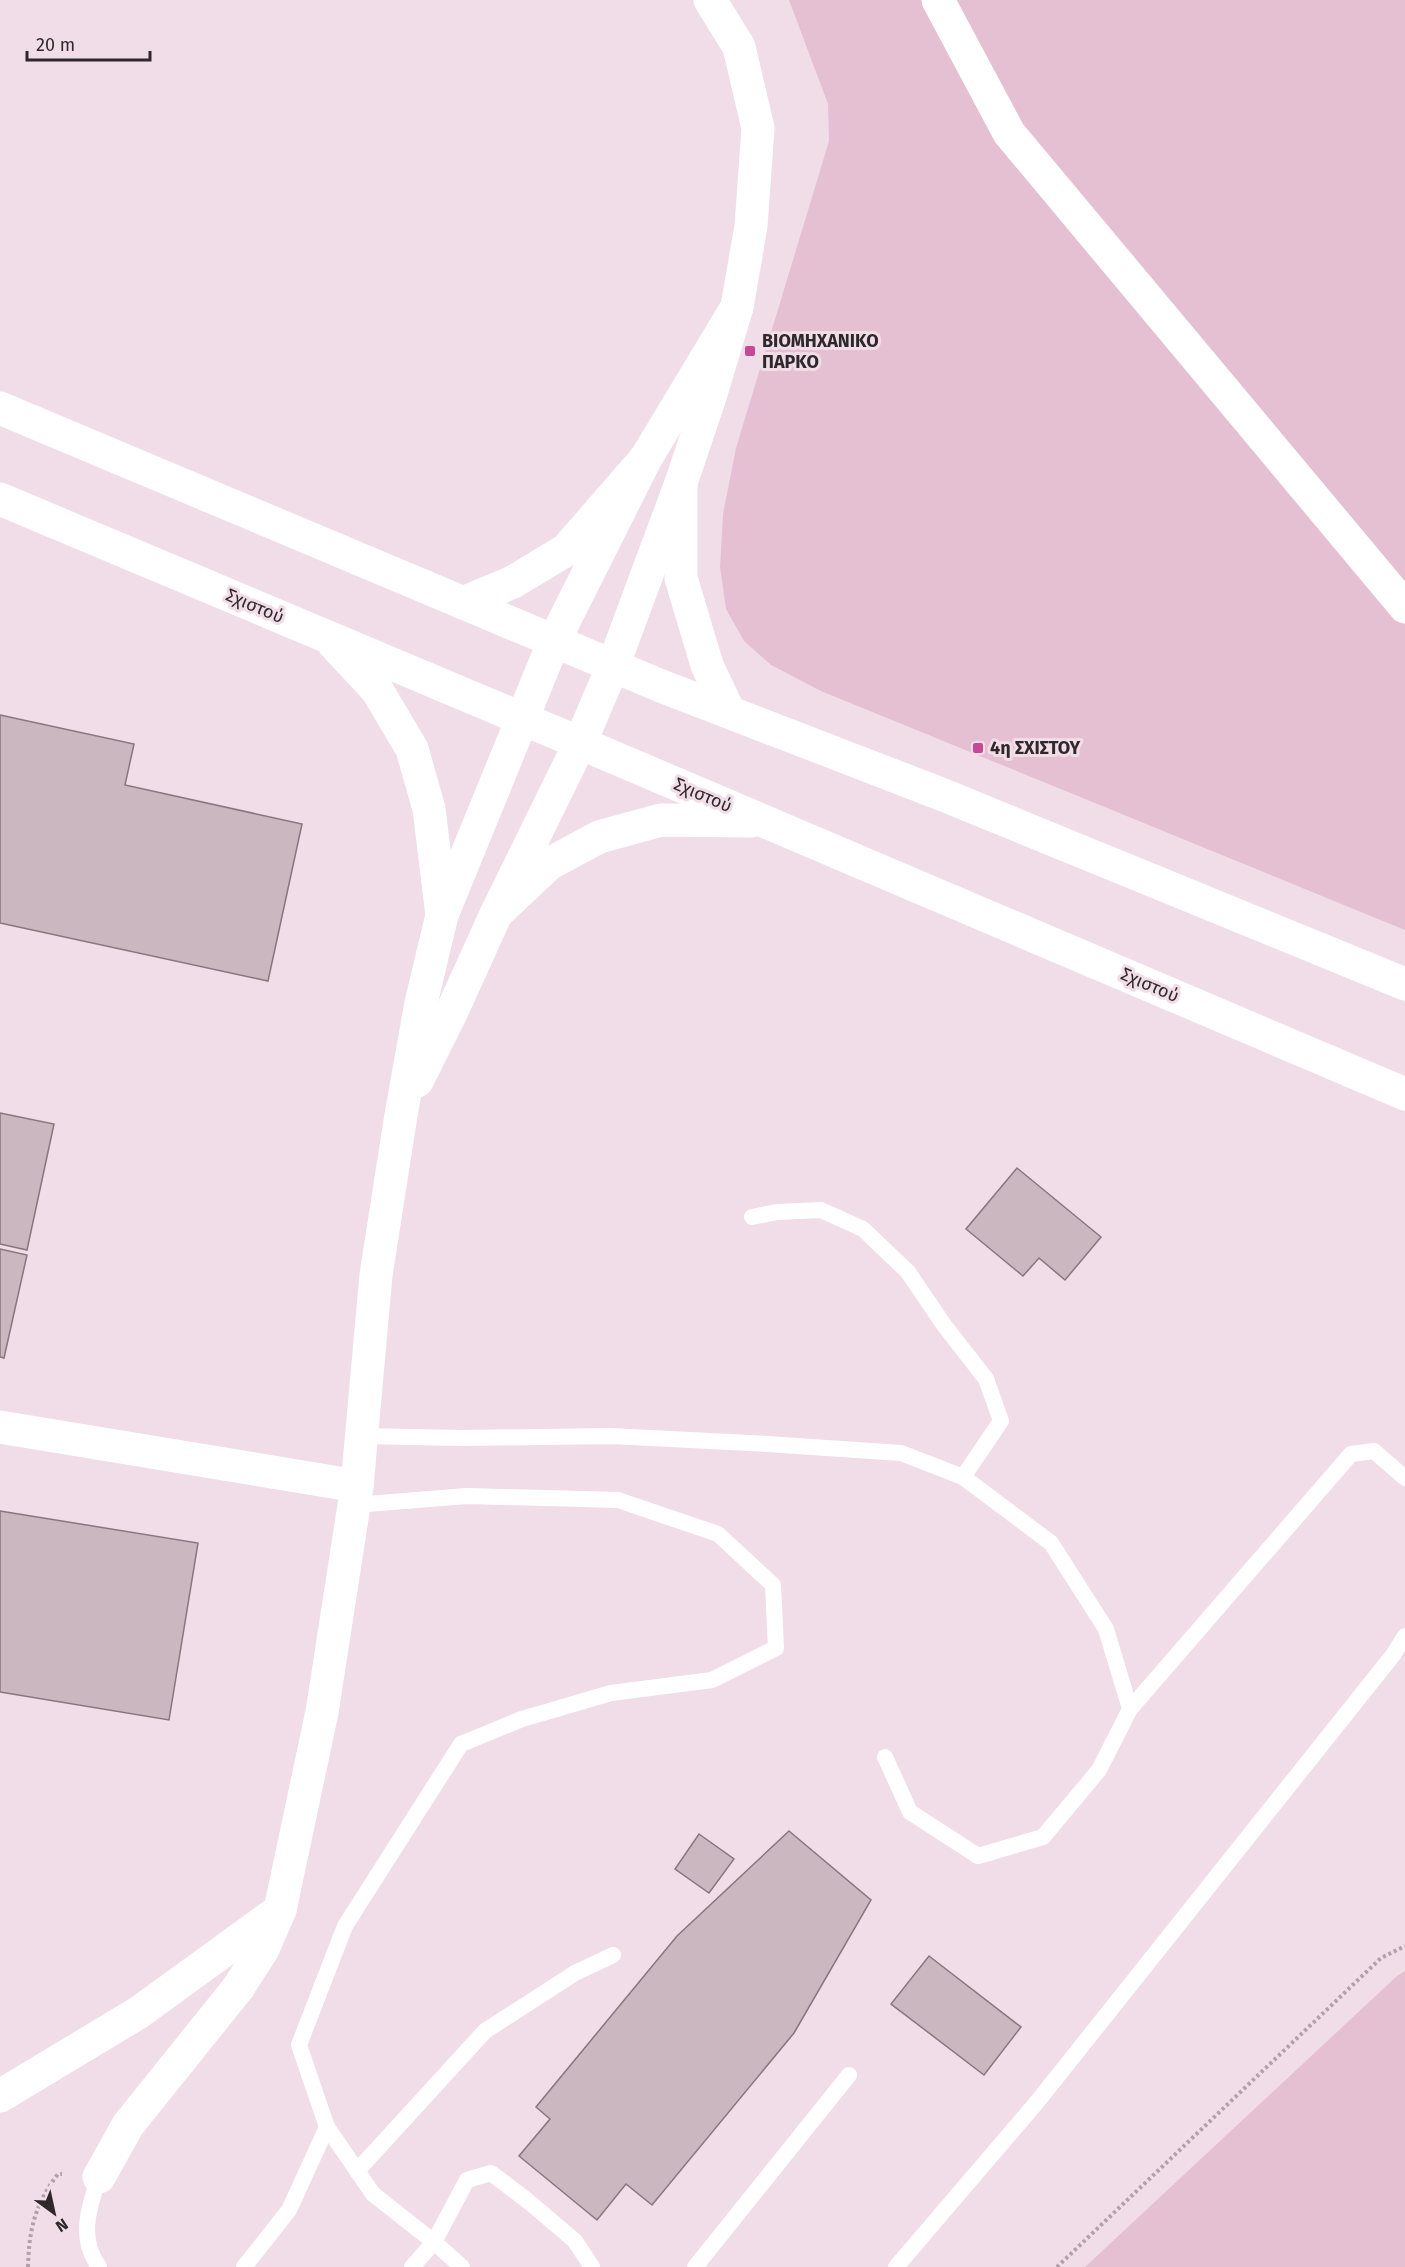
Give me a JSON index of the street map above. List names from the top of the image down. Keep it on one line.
{"streets":{"street":["Σχιστού"]},"places":{"transit":["ΒΙΟΜΗΧΑΝΙΚΟ ΠΑΡΚΟ","4η ΣΧΙΣΤΟΥ"]},"scale_bar":"20 m","north":"bottom right"}
